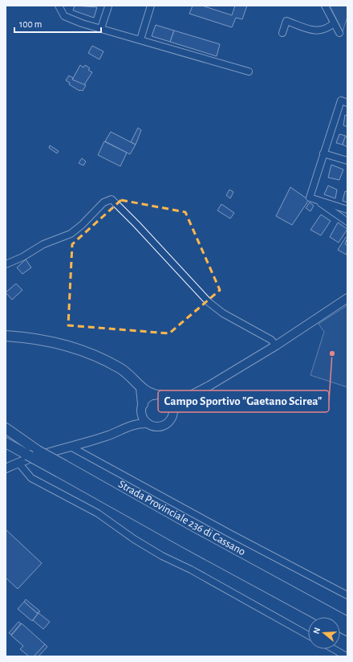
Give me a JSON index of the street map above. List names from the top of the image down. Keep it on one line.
{"streets":{"highway":["Strada Provinciale 236 di Cassano"]},"places":["Campo Sportivo \"Gaetano Scirea\""],"scale_bar":"100 m","north":"left"}
